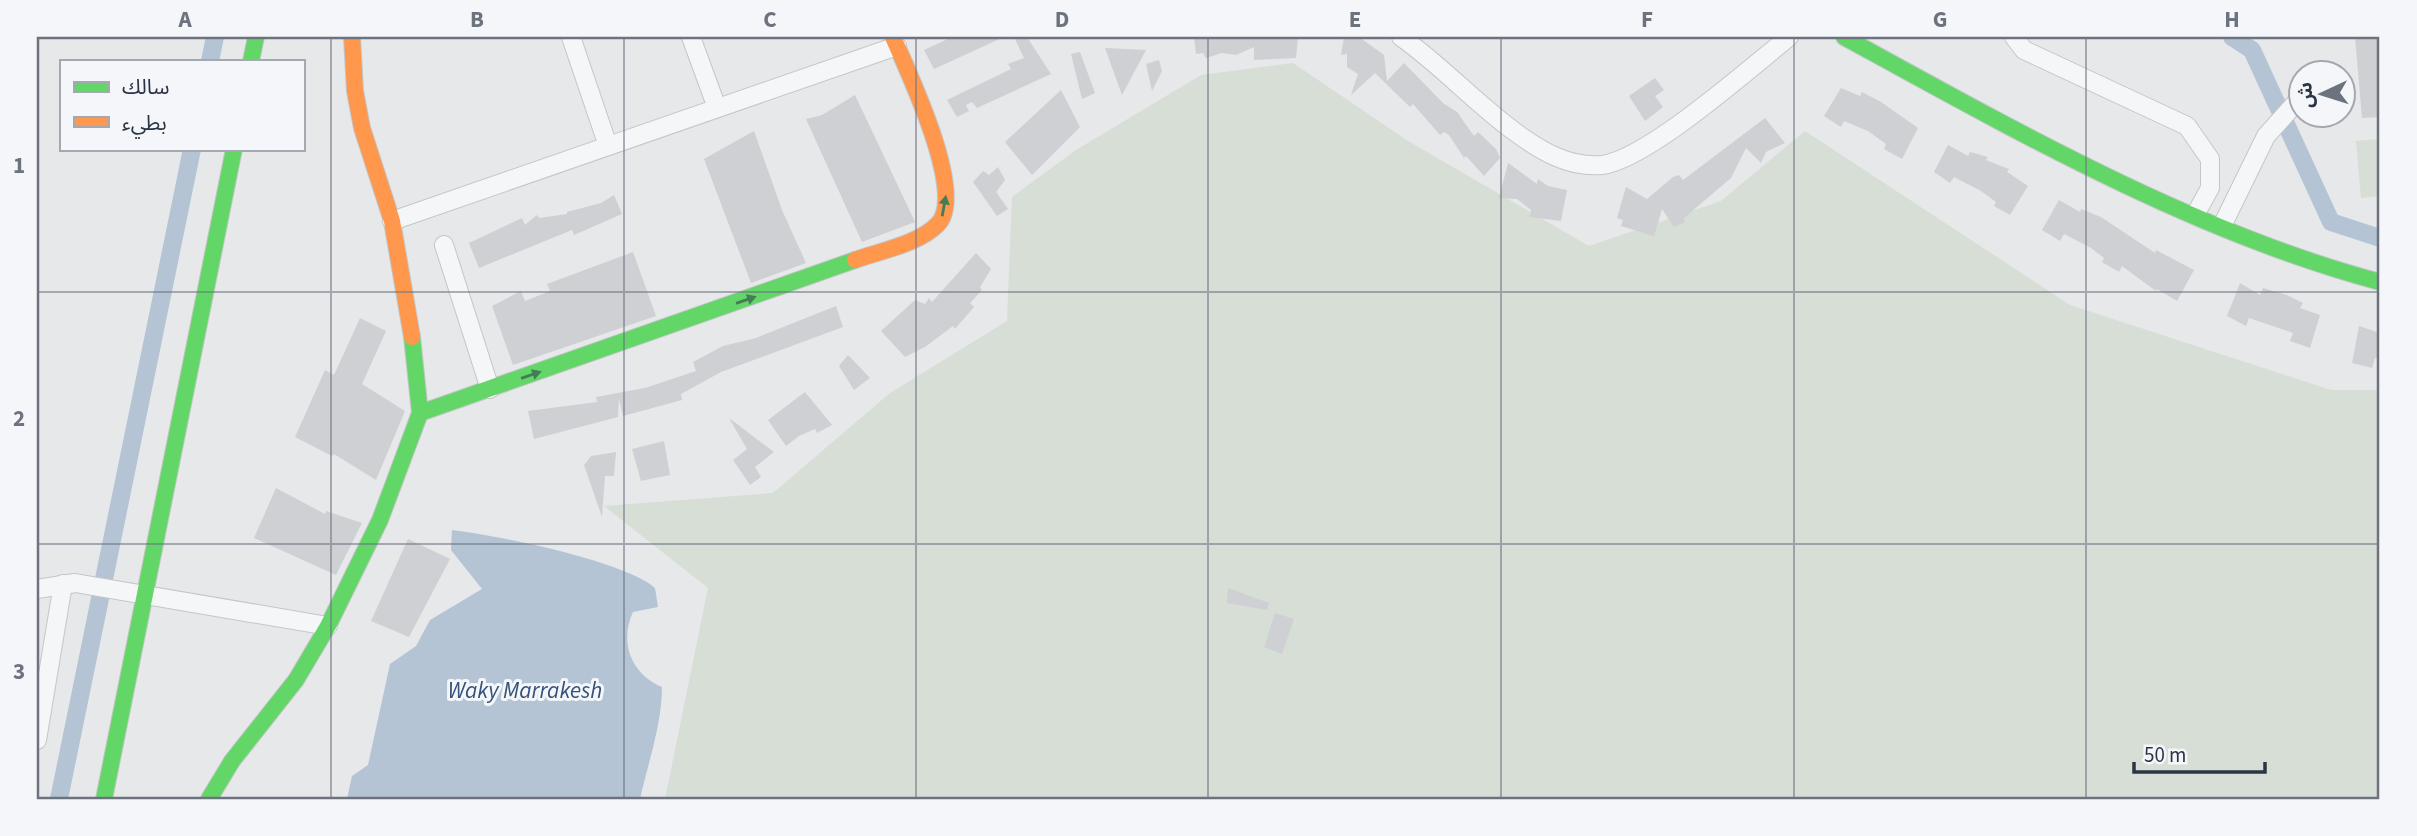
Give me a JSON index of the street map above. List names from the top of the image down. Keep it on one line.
{"water":["Waky Marrakesh"],"legend":["سالك","بطيء"],"scale_bar":"50 m","north":"left","grid":{"columns":["A","B","C","D","E","F","G","H"],"rows":["1","2","3"]}}
